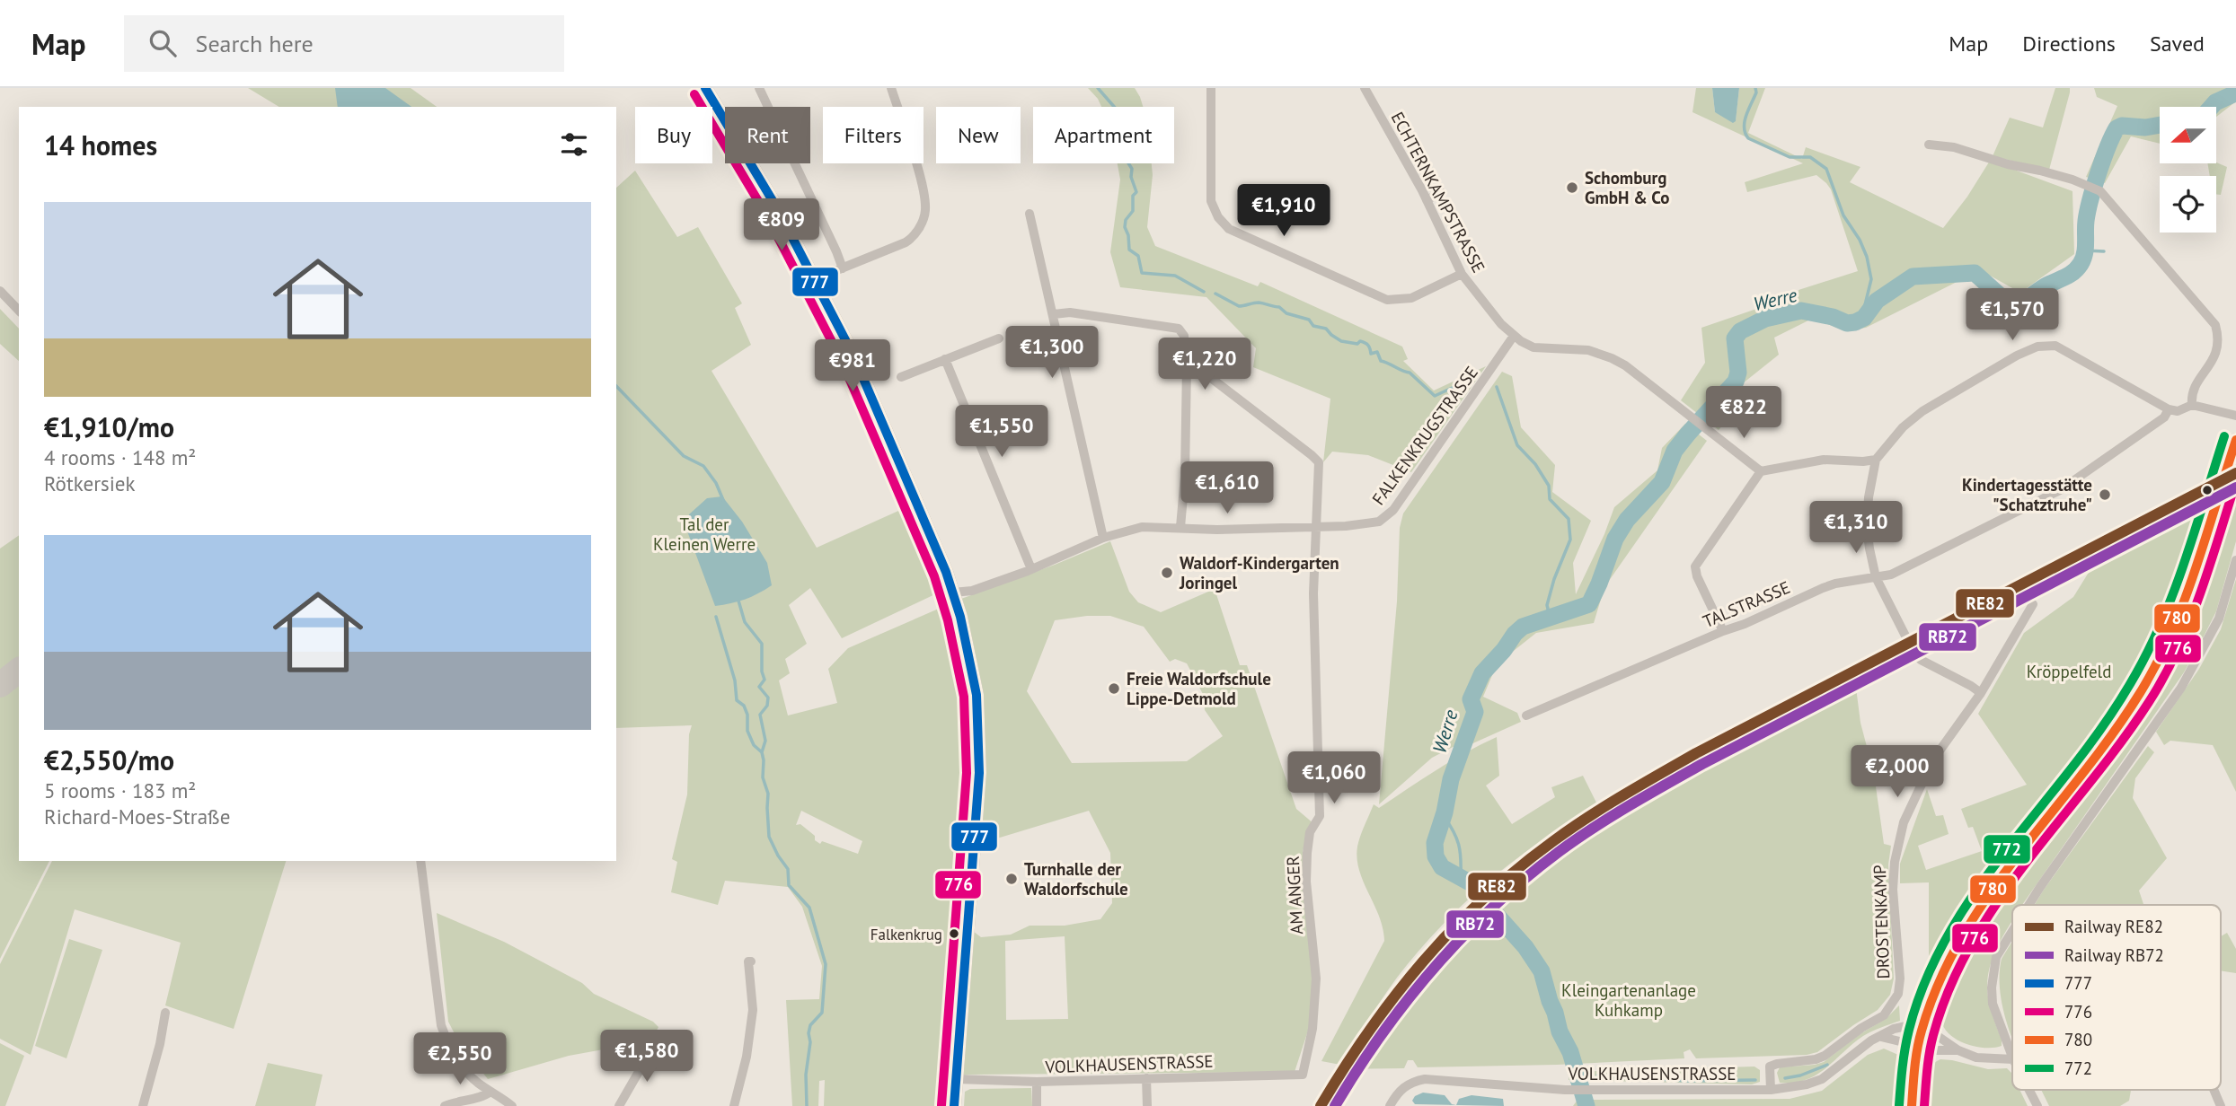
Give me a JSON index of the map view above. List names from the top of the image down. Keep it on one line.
{"streets":{"street":["ECHTERNKAMPSTRASSE","FALKENKRUGSTRASSE","TALSTRASSE","AM ANGER","DROSTENKAMP","VOLKHAUSENSTRASSE"]},"crossings":[["ECHTERNKAMPSTRASSE","FALKENKRUGSTRASSE"],["FALKENKRUGSTRASSE","AM ANGER"],["AM ANGER","VOLKHAUSENSTRASSE"],["DROSTENKAMP","VOLKHAUSENSTRASSE"]],"water":["Werre"],"parks":["Tal der Kleinen Werre","Kröppelfeld","Kleingartenanlage Kuhkamp"],"places":["Schomburg GmbH & Co","Kindertagesstätte \"Schatztruhe\"","Waldorf-Kindergarten Joringel","Freie Waldorfschule Lippe-Detmold","Turnhalle der Waldorfschule","Falkenkrug"],"lines":["transit line 777","transit line 776","transit line 772","transit line 780","rail line RE82","rail line RB72"],"legend":["Railway RE82","Railway RB72","777","776","780","772"],"north":"left","page":{"header":"Map","search":"Search here","nav":["Map","Directions","Saved"],"chip":["Buy","Rent","Filters","New","Apartment"],"heading":"14 homes","list":[{"name":"€1,910/mo","note":"4 rooms · 148 m² · Rötkersiek"},{"name":"€2,550/mo","note":"5 rooms · 183 m² · Richard-Moes-Straße"}],"price":["€1,910","€809","€1,570","€1,300","€1,220","€981","€822","€1,550","€1,610","€1,310","€2,000","€1,060","€1,580","€2,550"]}}
